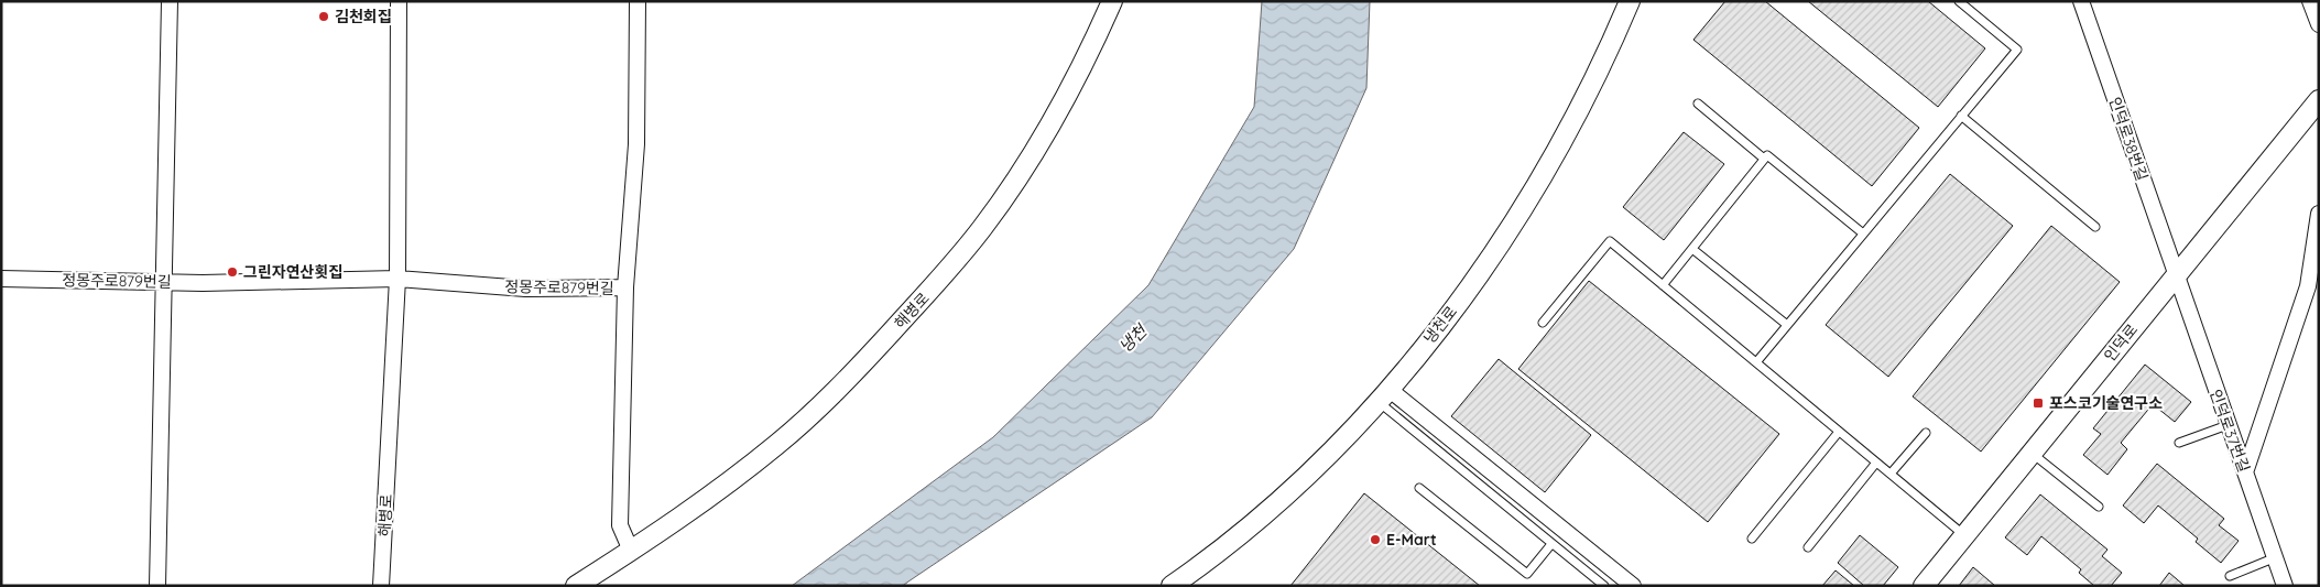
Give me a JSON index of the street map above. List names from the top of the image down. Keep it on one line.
{"streets":{"street":["인덕로38번길","정몽주로879번길","해병로","냉천로","인덕로","인덕로37번길"]},"crossings":[["인덕로38번길","인덕로"],["인덕로38번길","인덕로37번길"],["정몽주로879번길","해병로"],["인덕로","인덕로37번길"]],"water":["냉천"],"places":{"other":["김천회집","그린자연산횟집","E-Mart"],"transit":["포스코기술연구소"]}}
